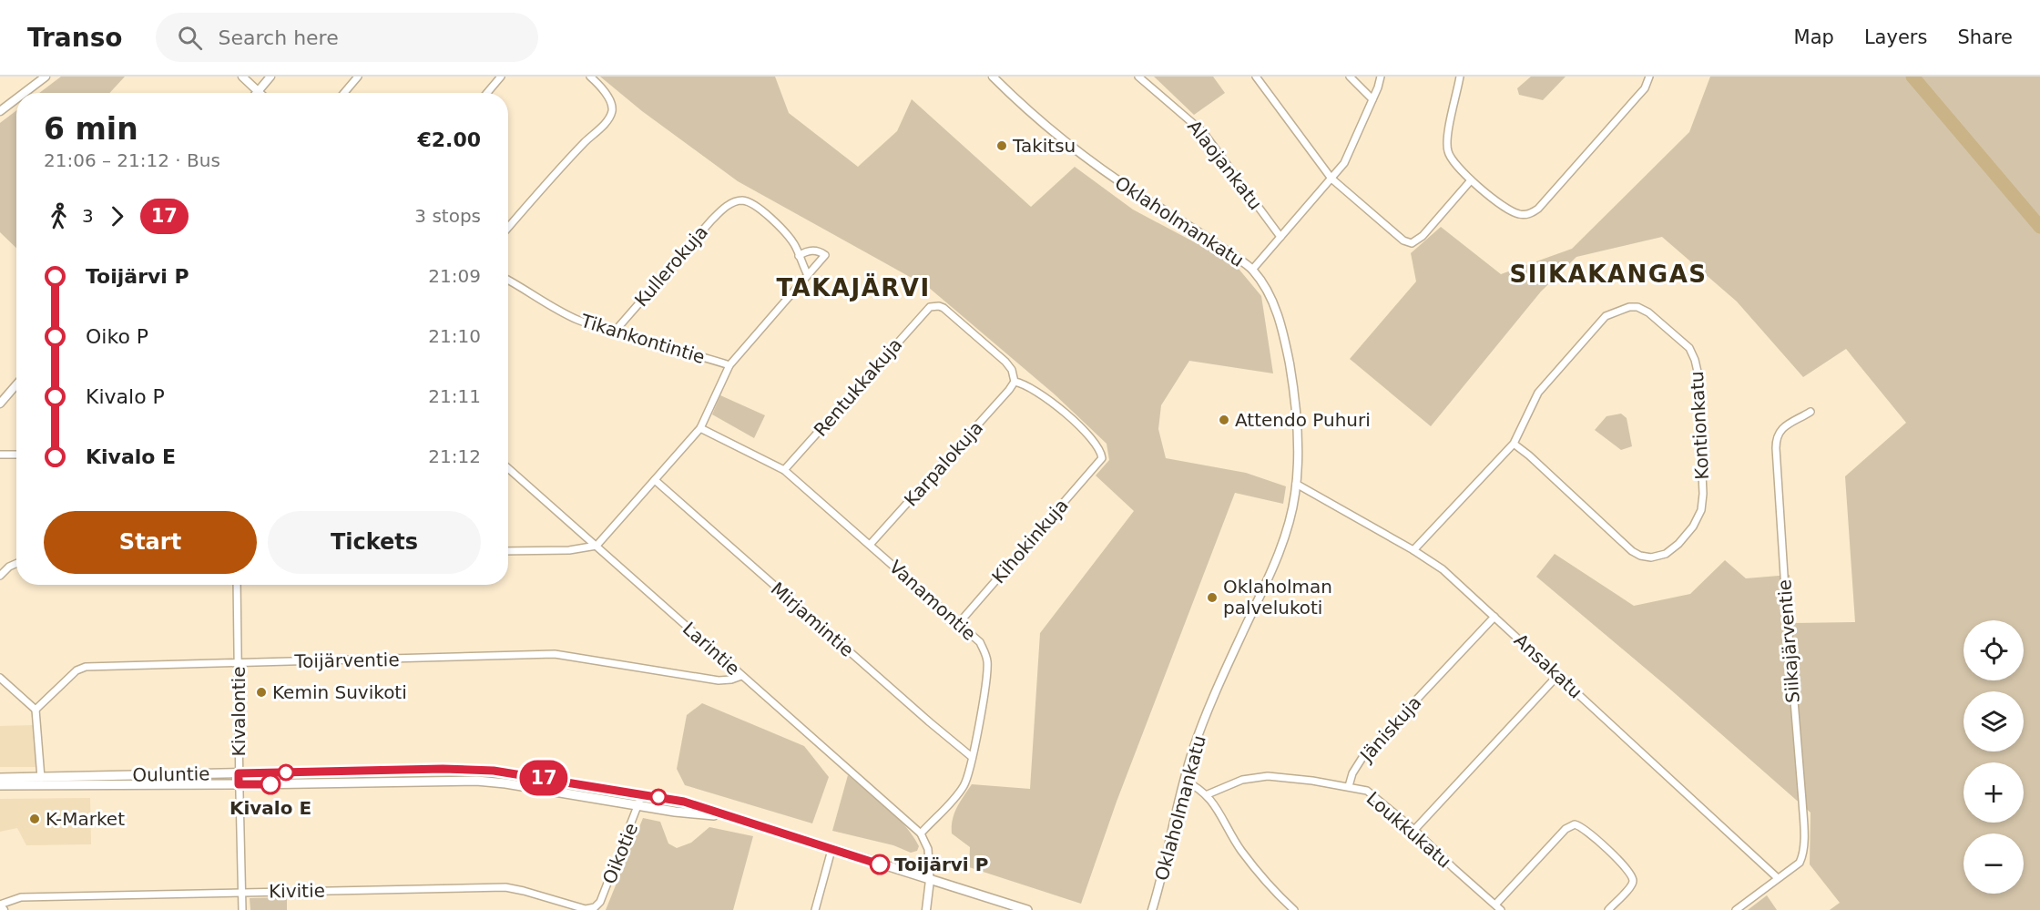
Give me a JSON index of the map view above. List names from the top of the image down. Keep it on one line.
{"streets":{"main road":["Ouluntie"],"street":["Alaojankatu","Oklaholmankatu","Kullerokuja","Tikankontintie","Rentukkakuja","Kontionkatu","Karpalokuja","Kihokinkuja","Vanamontie","Mirjamintie","Siikajärventie","Larintie","Toijärventie","Ansakatu","Kivalontie","Jäniskuja","Loukkukatu","Oikotie","Kivitie"]},"crossings":[["Oklaholmankatu","Ansakatu"],["Kullerokuja","Tikankontintie"],["Tikankontintie","Vanamontie"],["Tikankontintie","Mirjamintie"],["Tikankontintie","Larintie"],["Rentukkakuja","Karpalokuja"],["Rentukkakuja","Kihokinkuja"],["Rentukkakuja","Vanamontie"],["Kontionkatu","Ansakatu"],["Karpalokuja","Kihokinkuja"],["Karpalokuja","Vanamontie"],["Kihokinkuja","Vanamontie"],["Vanamontie","Mirjamintie"],["Vanamontie","Larintie"],["Siikajärventie","Ansakatu"],["Larintie","Toijärventie"],["Toijärventie","Kivalontie"],["Ansakatu","Jäniskuja"],["Kivalontie","Ouluntie"],["Kivalontie","Kivitie"],["Jäniskuja","Loukkukatu"],["Ouluntie","Oikotie"],["Oikotie","Kivitie"]],"districts":["SIIKAKANGAS","TAKAJÄRVI"],"places":["Takitsu","Attendo Puhuri","Oklaholman palvelukoti","Kemin Suvikoti","Kivalo E","K-Market","Toijärvi P"],"lines":["bus line 17"],"page":{"header":"Transo","search":"Search here","nav":["Map","Layers","Share"],"on_map":"17","heading":["6 min","21:06 – 21:12 · Bus","€2.00"],"legs":["3","17","3 stops"],"list":[{"name":"Toijärvi P","value":"21:09"},{"name":"Oiko P","value":"21:10"},{"name":"Kivalo P","value":"21:11"},{"name":"Kivalo E","value":"21:12"}],"buttons":["Start","Tickets"],"map_buttons":["+","−"]}}
